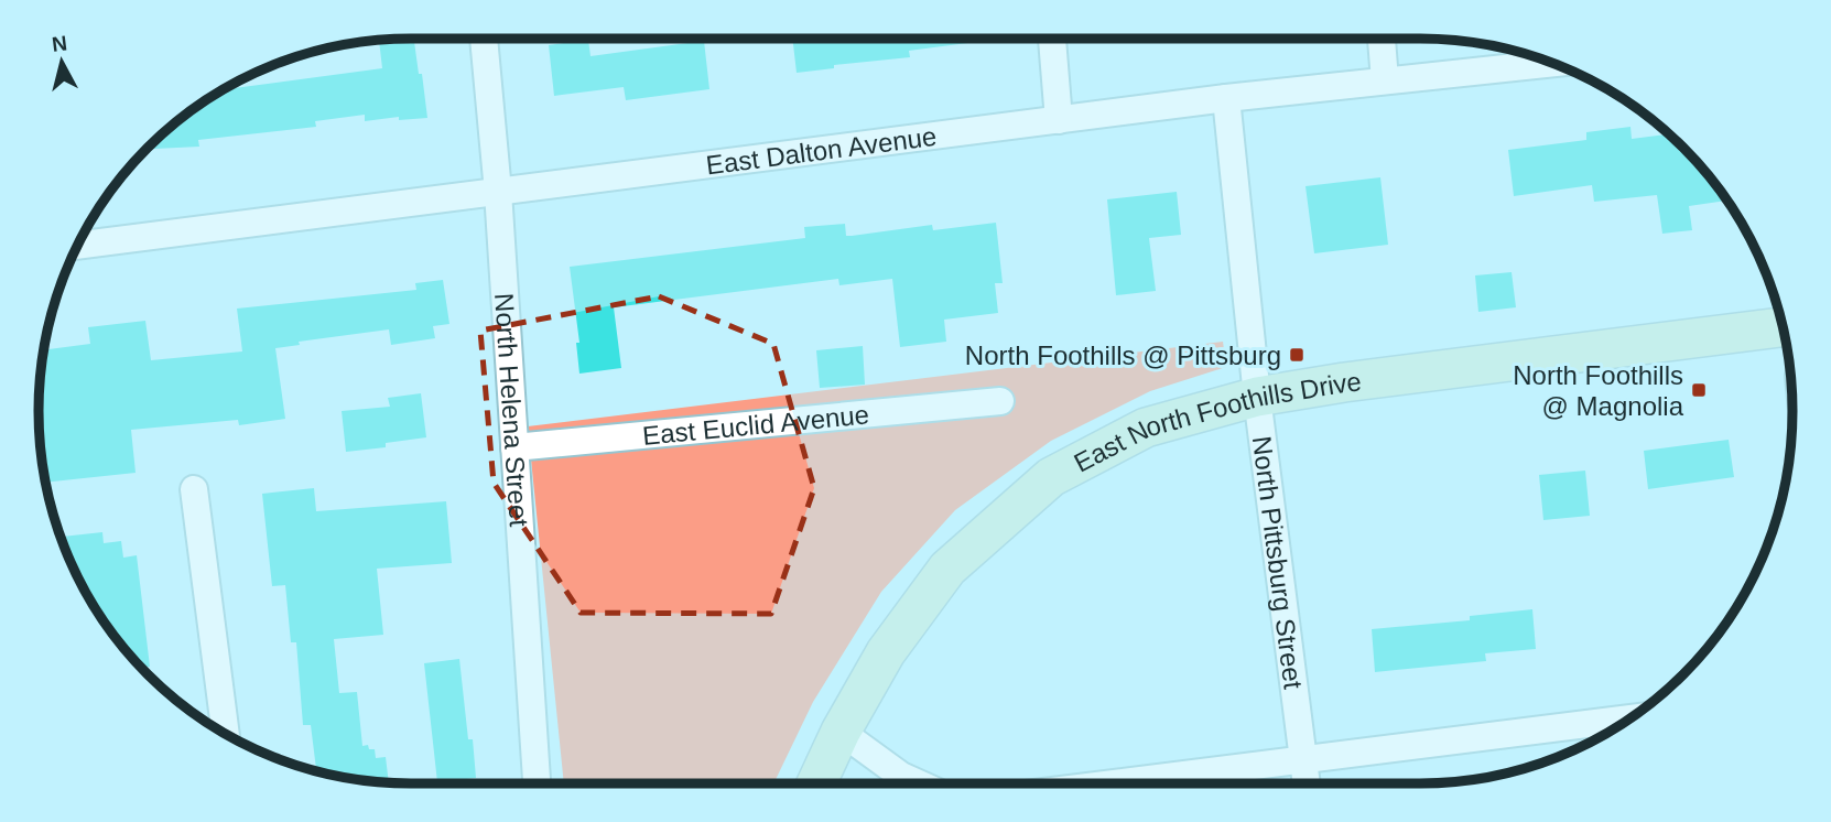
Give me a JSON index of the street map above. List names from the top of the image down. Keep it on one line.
{"streets":{"main road":["East North Foothills Drive"],"street":["East Dalton Avenue","North Helena Street","East Euclid Avenue","North Pittsburg Street"]},"crossings":[["East Dalton Avenue","North Helena Street"],["East Dalton Avenue","North Pittsburg Street"],["North Helena Street","East Euclid Avenue"],["East North Foothills Drive","North Pittsburg Street"]],"places":{"transit":["North Foothills @ Pittsburg","North Foothills @ Magnolia"]},"north":"top"}
